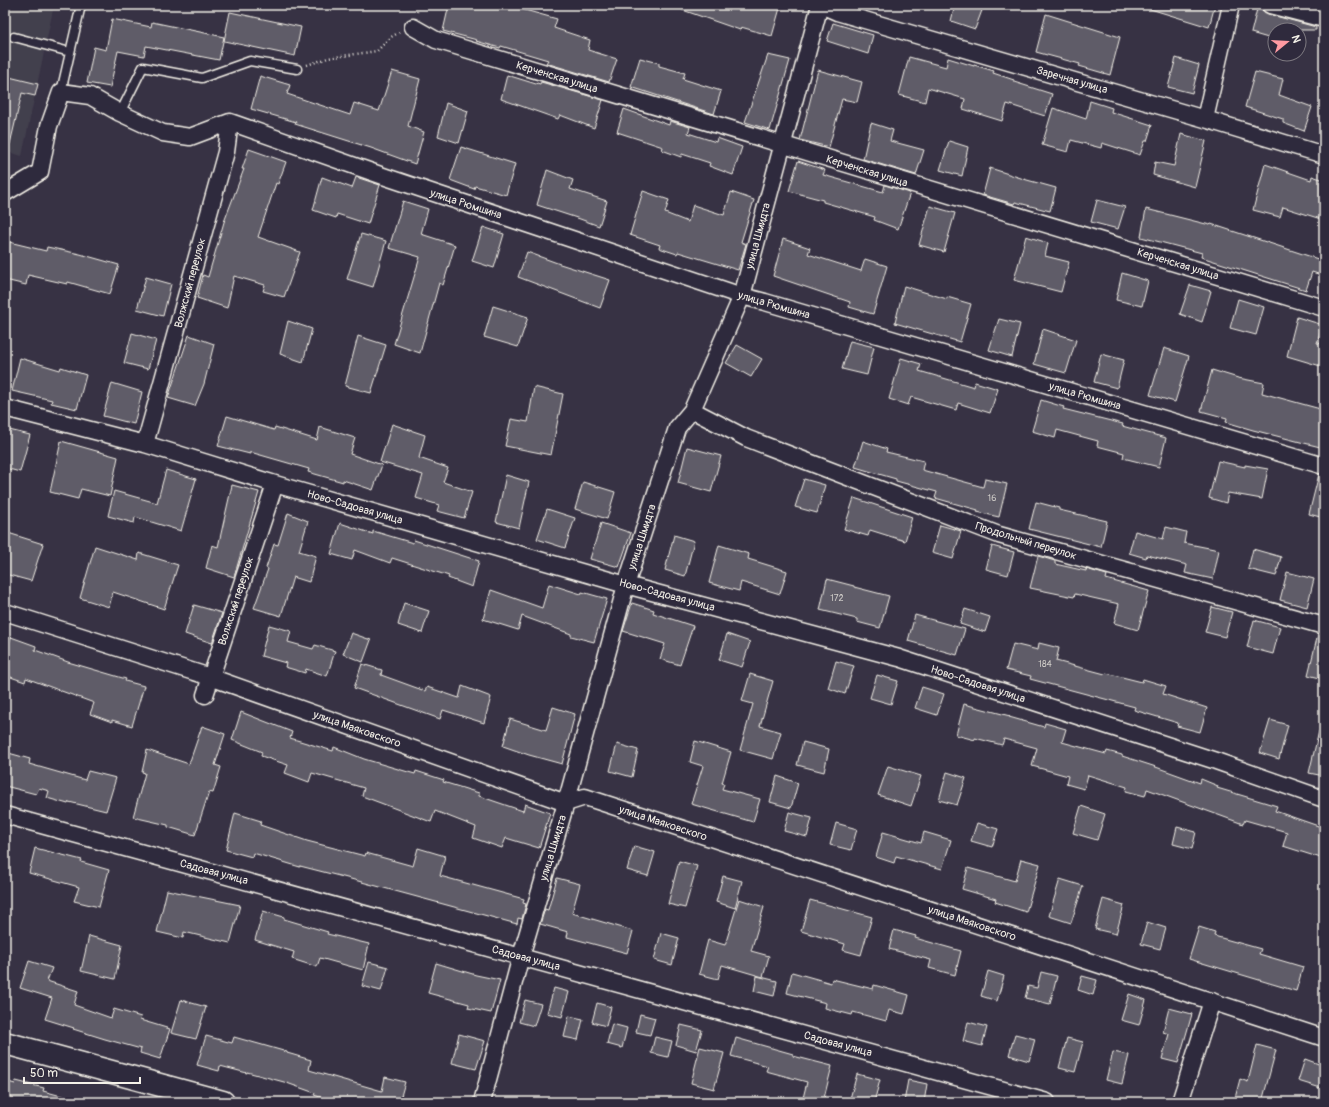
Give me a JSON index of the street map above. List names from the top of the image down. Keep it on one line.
{"streets":{"street":["Керченская улица","Заречная улица","улица Рюмшина","улица Шмидта","Волжский переулок","Ново-Садовая улица","Продольный переулок","улица Маяковского","Садовая улица"]},"crossings":[["Керченская улица","улица Шмидта"],["Заречная улица","улица Шмидта"],["улица Рюмшина","улица Шмидта"],["улица Рюмшина","Волжский переулок"],["улица Шмидта","Ново-Садовая улица"],["улица Шмидта","Продольный переулок"],["улица Шмидта","улица Маяковского"],["улица Шмидта","Садовая улица"],["Волжский переулок","Ново-Садовая улица"],["Волжский переулок","улица Маяковского"]],"house_numbers":["16","172","184"],"scale_bar":"50 m","north":"right"}
